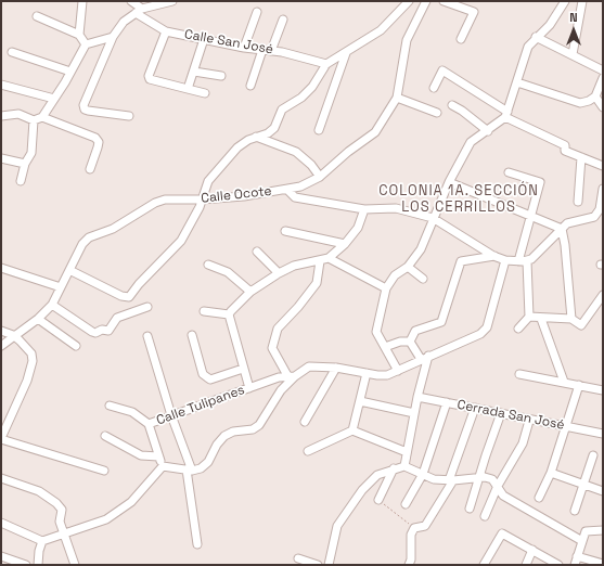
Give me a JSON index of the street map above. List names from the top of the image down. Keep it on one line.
{"streets":{"street":["Calle San José","Calle Ocote","Calle Tulipanes","Cerrada San José"]},"districts":["COLONIA 1A. SECCIÓN LOS CERRILLOS"],"north":"top"}
